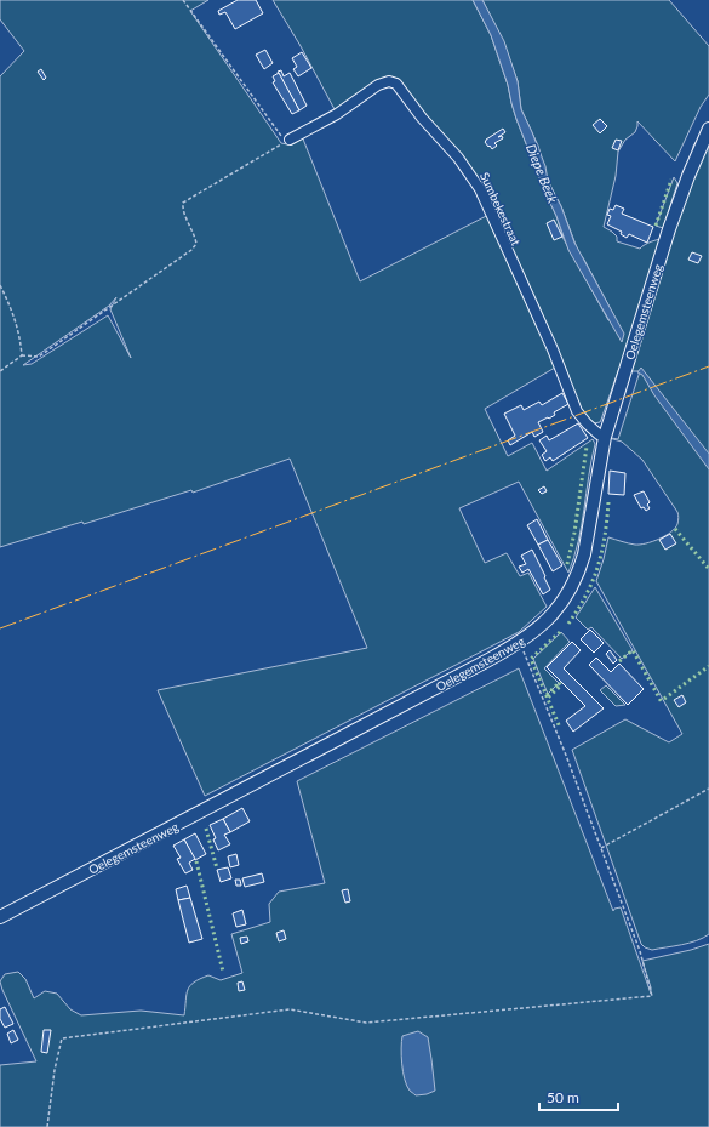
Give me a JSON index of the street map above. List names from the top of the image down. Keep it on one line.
{"streets":{"street":["Sumbekestraat","Oelegemsteenweg"]},"crossings":[["Sumbekestraat","Oelegemsteenweg"]],"water":["Diepe Beek"],"scale_bar":"50 m"}
